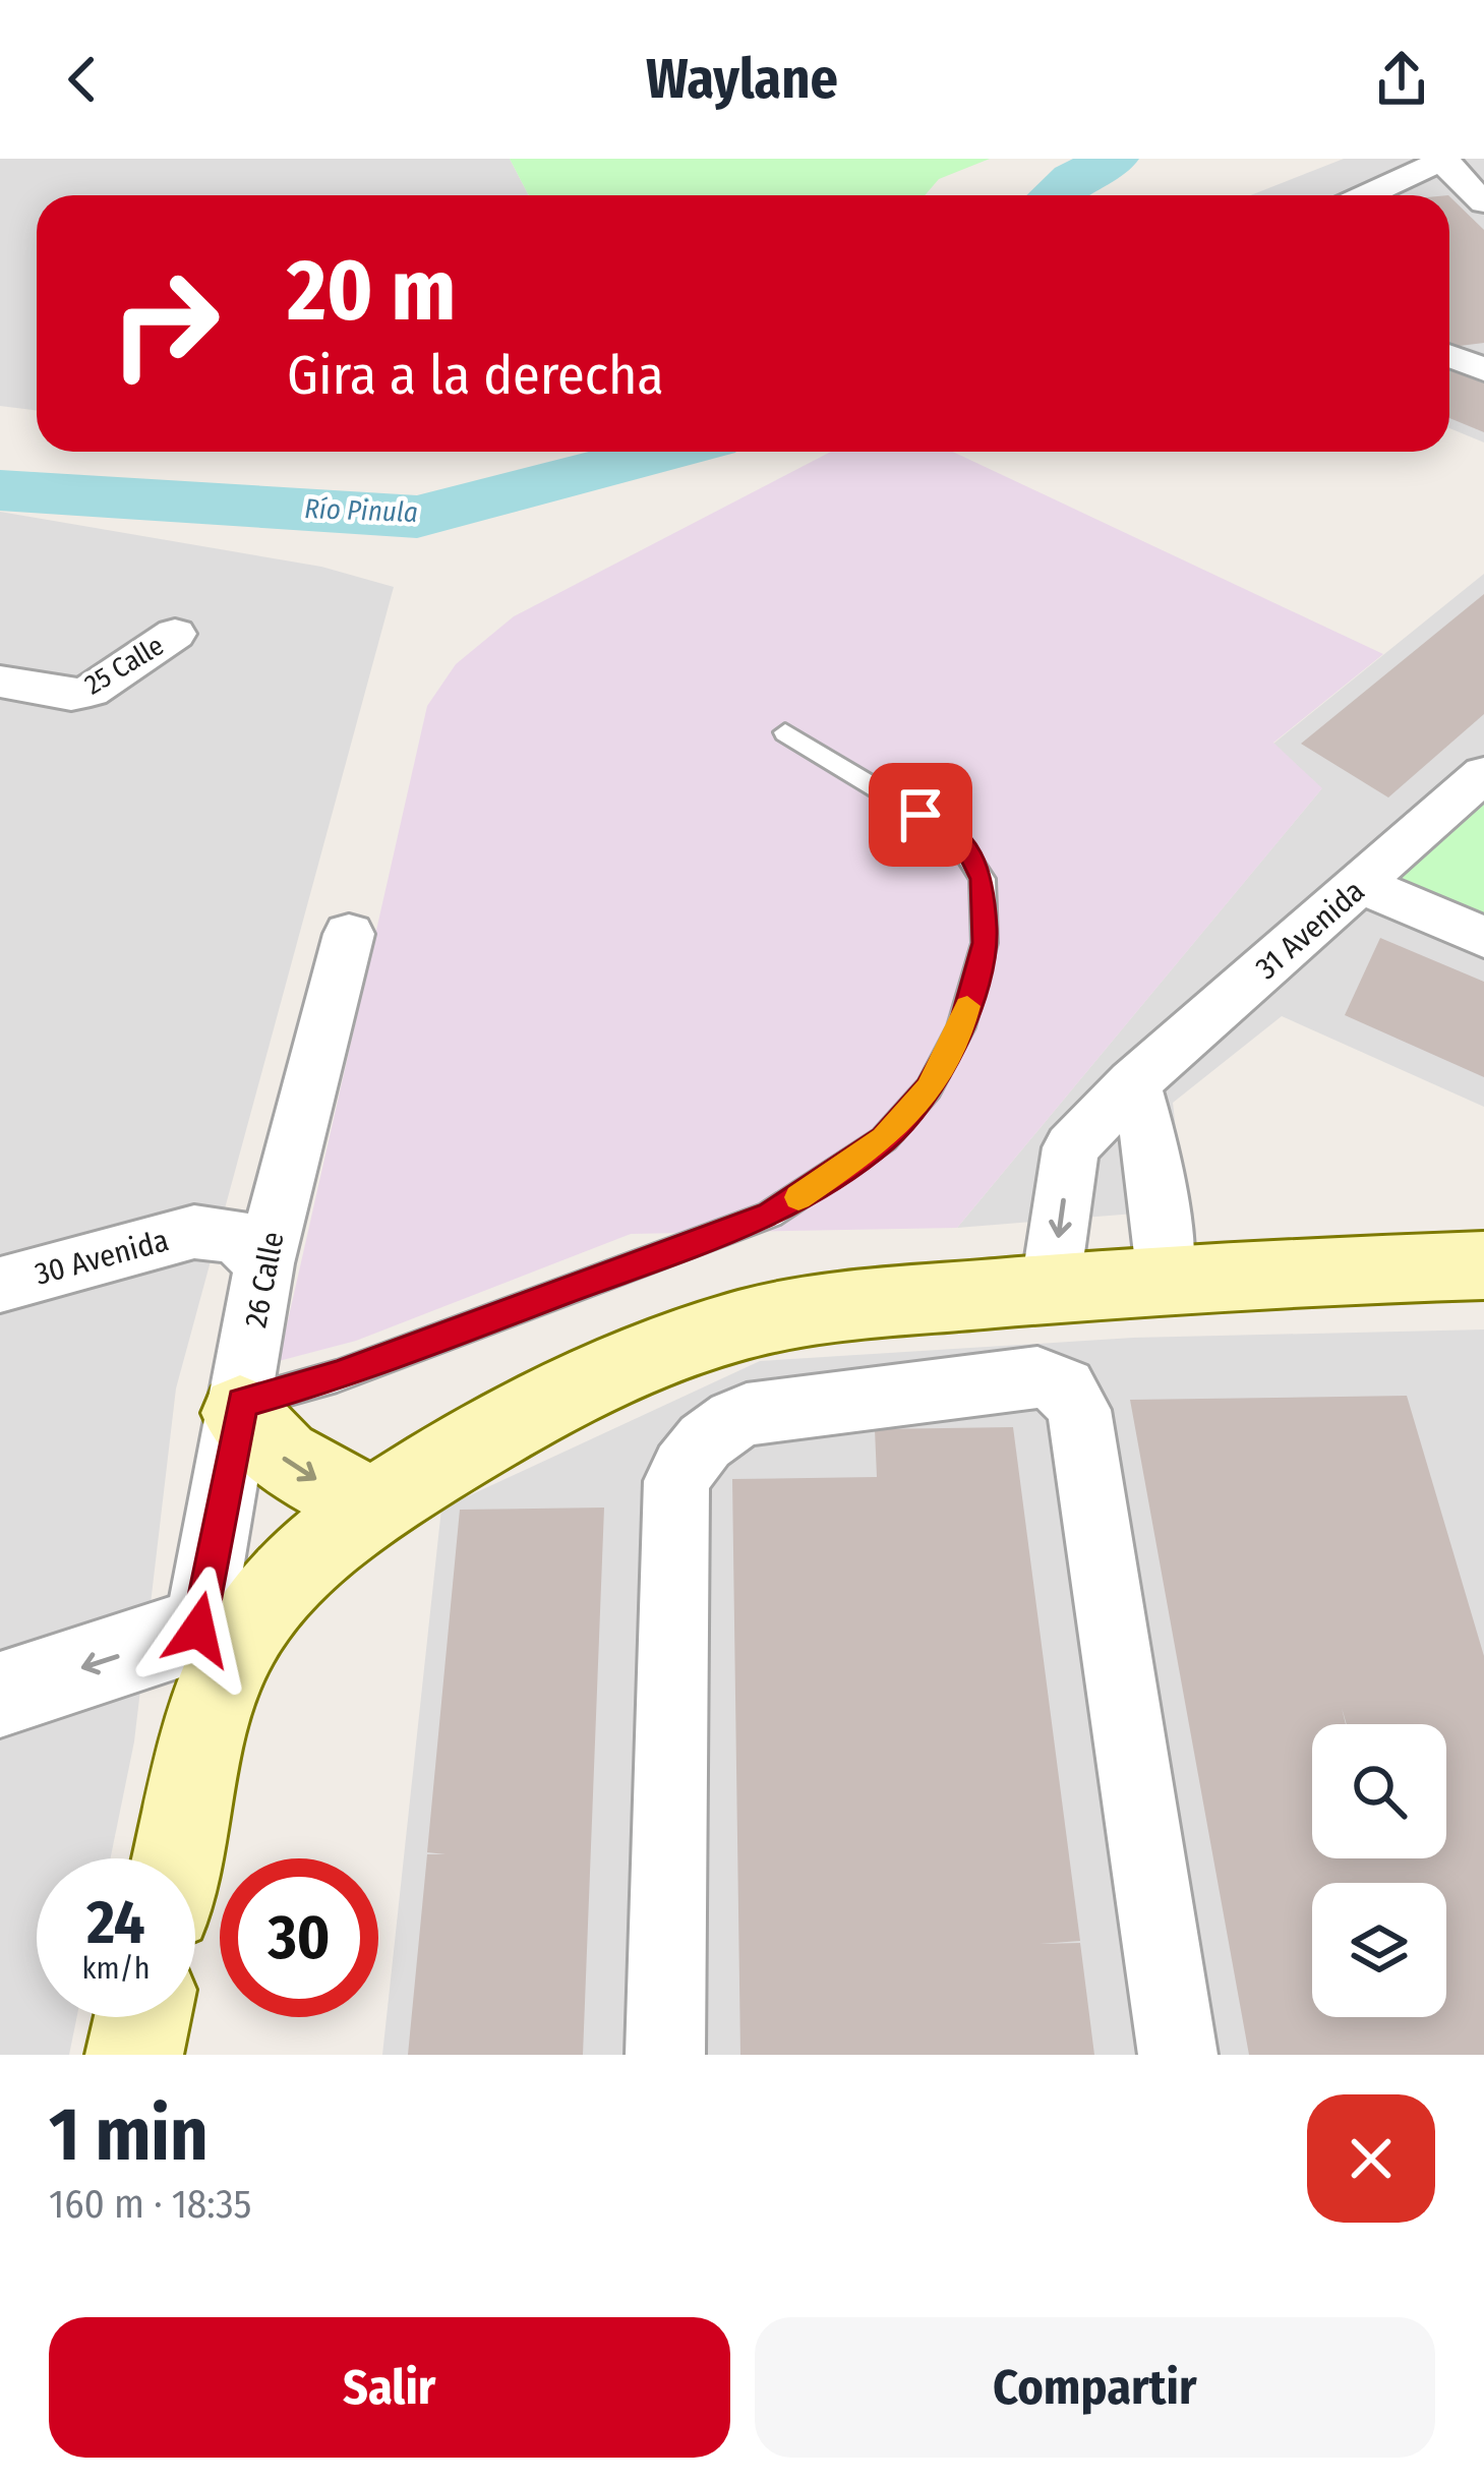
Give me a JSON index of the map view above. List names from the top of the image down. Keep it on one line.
{"streets":{"main road":["26 Calle"],"street":["25 Calle","31 Avenida","30 Avenida"]},"crossings":[["30 Avenida","26 Calle"]],"water":["Río Pinula"],"page":{"header":"Waylane","turn":["20 m","Gira a la derecha"],"speed":"24 km/h","limit":"30","heading":["1 min","160 m · 18:35"],"buttons":["Salir","Compartir"]}}
